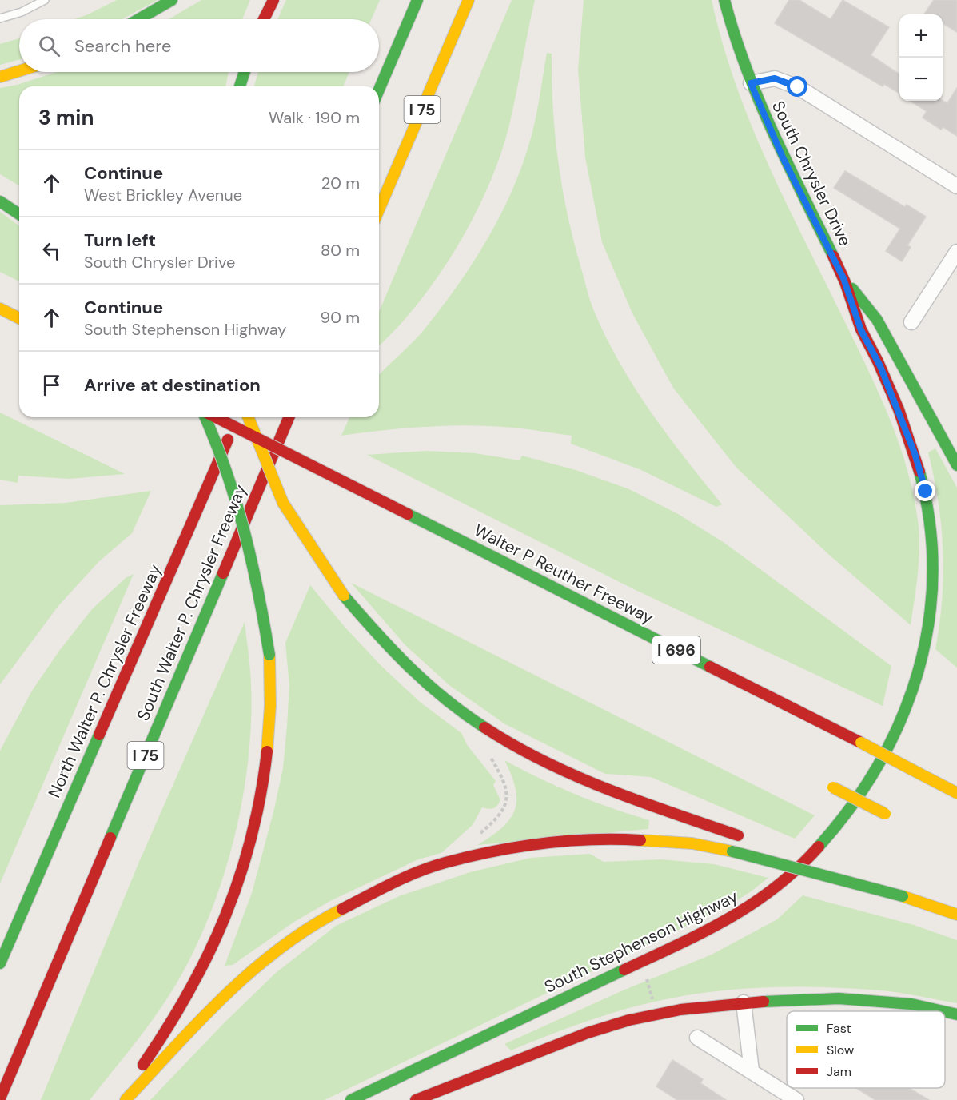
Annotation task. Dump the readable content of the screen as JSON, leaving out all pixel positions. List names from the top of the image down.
{
  "streets": {
    "main road": [
      "I 75",
      "South Chrysler Drive",
      "Walter P Reuther Freeway",
      "South Walter P. Chrysler Freeway",
      "I 696",
      "North Walter P. Chrysler Freeway",
      "South Stephenson Highway"
    ]
  },
  "crossings": [
    ["South Chrysler Drive", "South Stephenson Highway"]
  ],
  "legend": ["Fast", "Slow", "Jam"],
  "page": {
    "map_buttons": ["+", "−"],
    "search": "Search here",
    "heading": ["3 min", "Walk · 190 m"],
    "list": [
      ["Continue", "West Brickley Avenue", "20 m"],
      ["Turn left", "South Chrysler Drive", "80 m"],
      ["Continue", "South Stephenson Highway", "90 m"],
      "Arrive at destination"
    ]
  }
}
